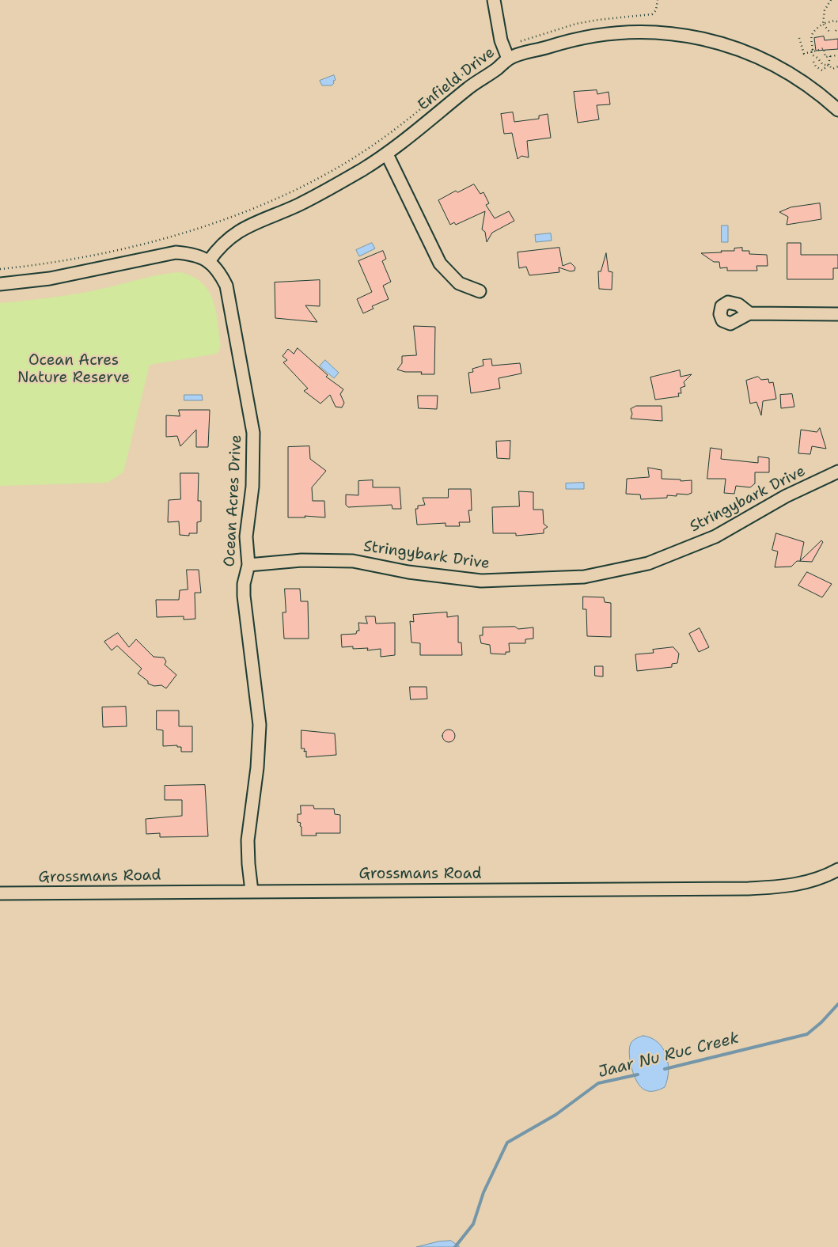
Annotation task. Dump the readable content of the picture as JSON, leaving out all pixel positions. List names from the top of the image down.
{
  "streets": {
    "street": [
      "Enfield Drive",
      "Stringybark Drive",
      "Ocean Acres Drive",
      "Grossmans Road"
    ]
  },
  "crossings": [
    ["Enfield Drive", "Ocean Acres Drive"],
    ["Stringybark Drive", "Ocean Acres Drive"],
    ["Ocean Acres Drive", "Grossmans Road"]
  ],
  "water": ["Jaar Nu Ruc Creek"],
  "parks": ["Ocean Acres Nature Reserve"]
}
